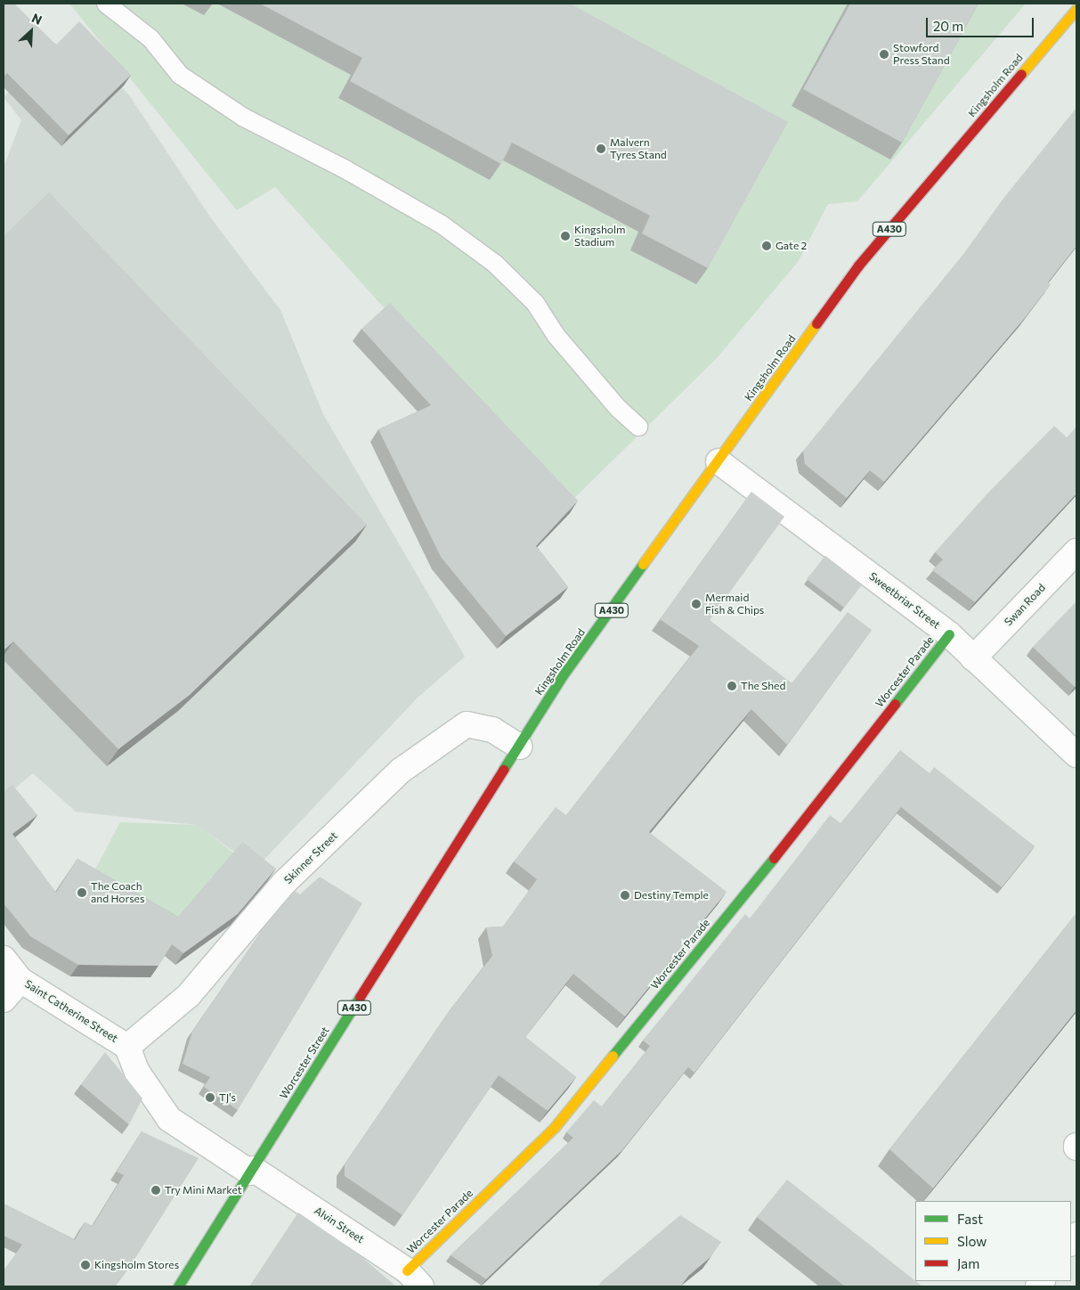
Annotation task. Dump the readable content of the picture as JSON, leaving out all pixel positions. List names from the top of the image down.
{
  "streets": {
    "main road": [
      "Kingsholm Road",
      "A430",
      "Worcester Parade",
      "Worcester Street"
    ],
    "street": [
      "Sweetbriar Street",
      "Swan Road",
      "Skinner Street",
      "Saint Catherine Street",
      "Alvin Street"
    ]
  },
  "crossings": [
    ["Kingsholm Road", "Sweetbriar Street"],
    ["Kingsholm Road", "Skinner Street"],
    ["Kingsholm Road", "Worcester Street"],
    ["Sweetbriar Street", "Swan Road"],
    ["Sweetbriar Street", "Worcester Parade"],
    ["Worcester Parade", "Alvin Street"],
    ["Skinner Street", "Saint Catherine Street"],
    ["Skinner Street", "Worcester Street"],
    ["Saint Catherine Street", "Worcester Street"],
    ["Saint Catherine Street", "Alvin Street"],
    ["Worcester Street", "Alvin Street"]
  ],
  "places": [
    "Stowford Press Stand",
    "Malvern Tyres Stand",
    "Kingsholm Stadium",
    "Gate 2",
    "Mermaid Fish & Chips",
    "The Shed",
    "The Coach and Horses",
    "Destiny Temple",
    "TJ's",
    "Try Mini Market",
    "Kingsholm Stores"
  ],
  "legend": ["Fast", "Slow", "Jam"],
  "scale_bar": "20 m",
  "north": "top right"
}
